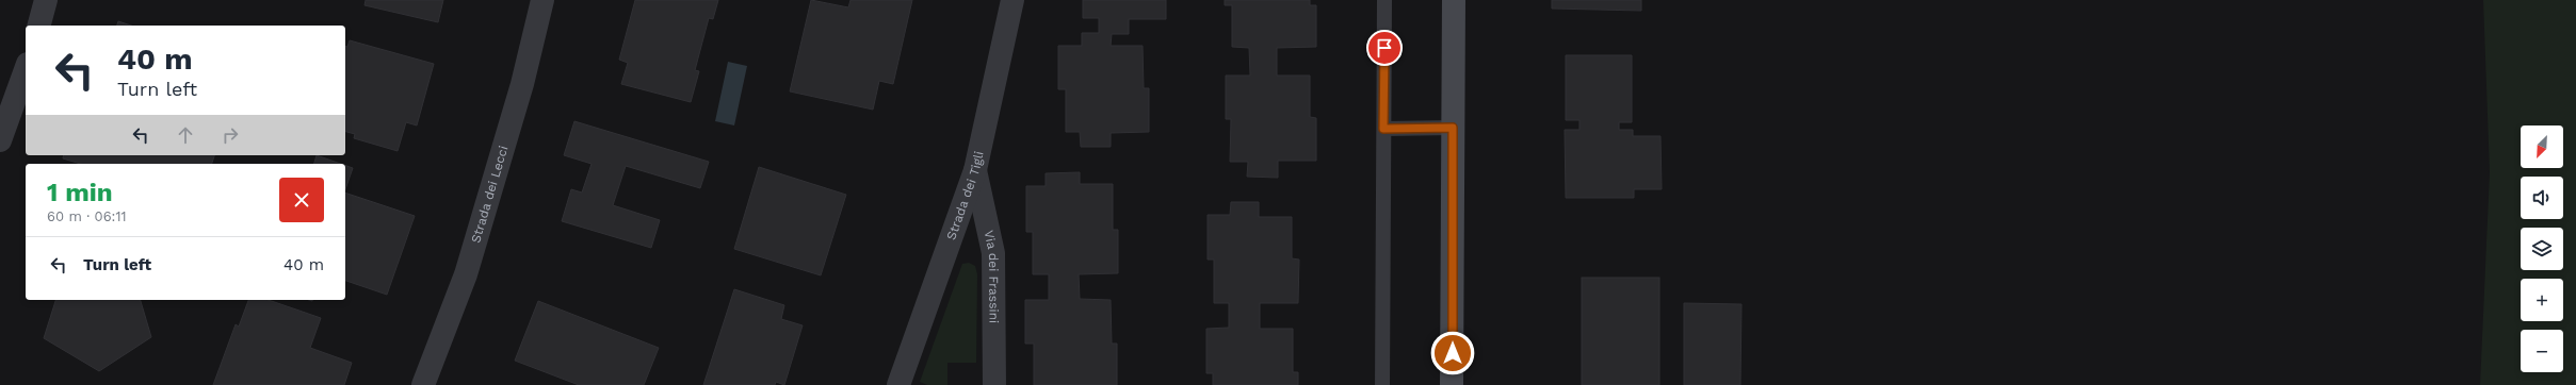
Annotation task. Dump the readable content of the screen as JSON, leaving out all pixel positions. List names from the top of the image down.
{
  "streets": {
    "street": ["Strada dei Lecci", "Strada dei Tigli", "Via dei Frassini"]
  },
  "crossings": [
    ["Strada dei Tigli", "Via dei Frassini"]
  ],
  "north": "bottom left",
  "page": {
    "turn": ["40 m", "Turn left"],
    "map_buttons": ["+", "−"],
    "heading": ["1 min", "60 m · 06:11"],
    "list": [
      {
        "name": "Turn left",
        "value": "40 m"
      }
    ]
  }
}
